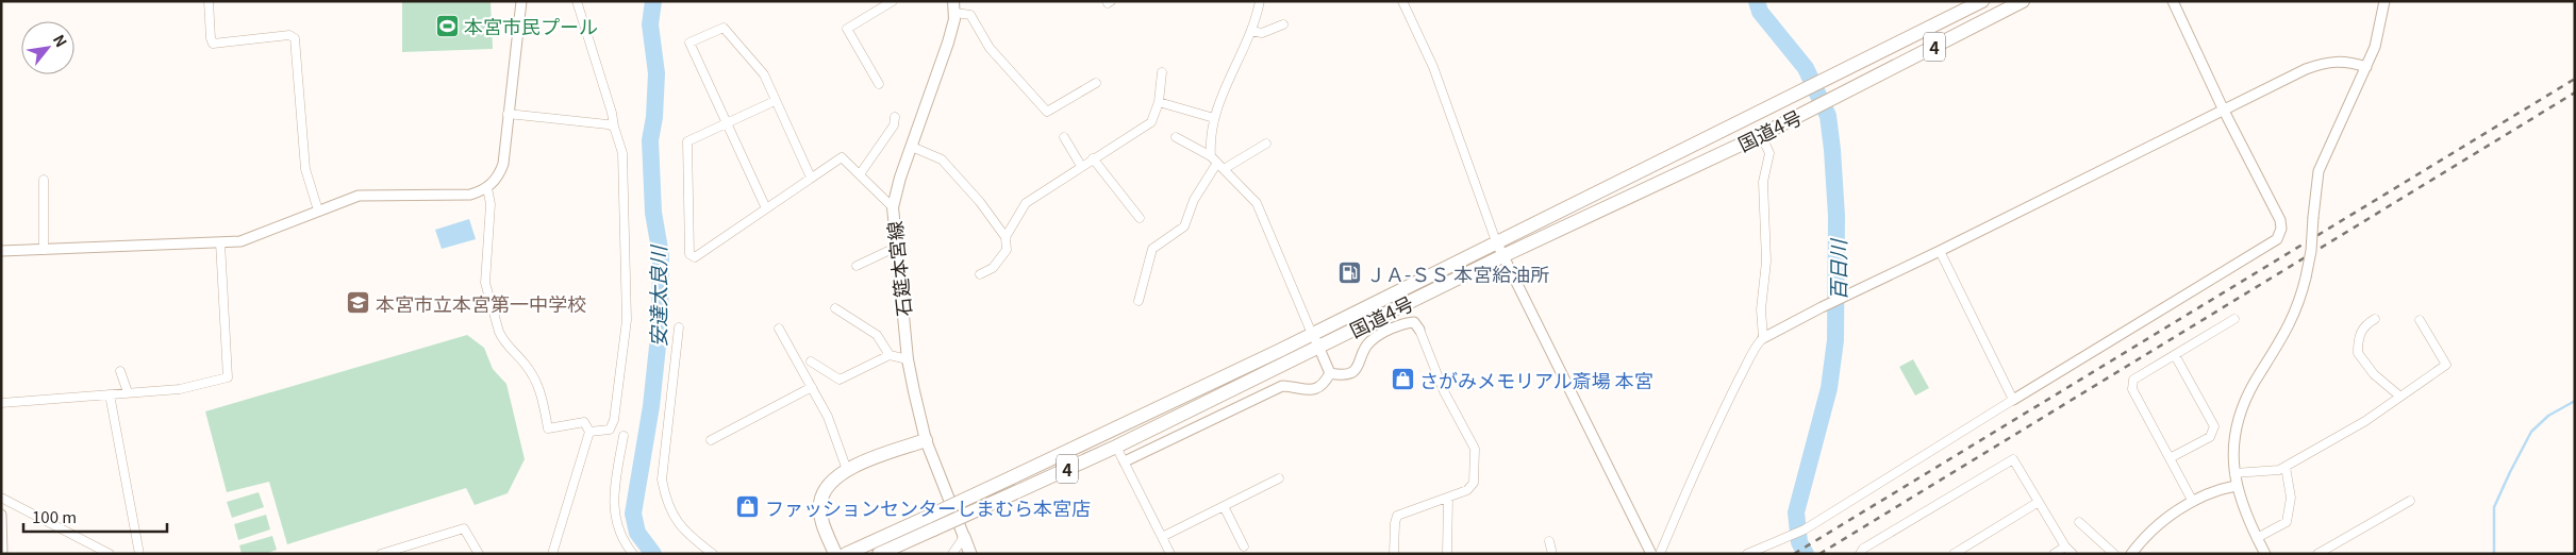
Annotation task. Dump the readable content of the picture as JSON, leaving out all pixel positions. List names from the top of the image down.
{
  "streets": {
    "highway": ["4", "国道4号"],
    "main road": ["石筵本宮線"]
  },
  "water": ["百日川", "安達太良川"],
  "places": {
    "sports": ["本宮市民プール"],
    "fuel station": ["ＪＡ-ＳＳ 本宮給油所"],
    "school or university": ["本宮市立本宮第一中学校"],
    "shop": ["さがみメモリアル斎場 本宮", "ファッションセンターしまむら本宮店"]
  },
  "scale_bar": "100 m",
  "north": "top right"
}
